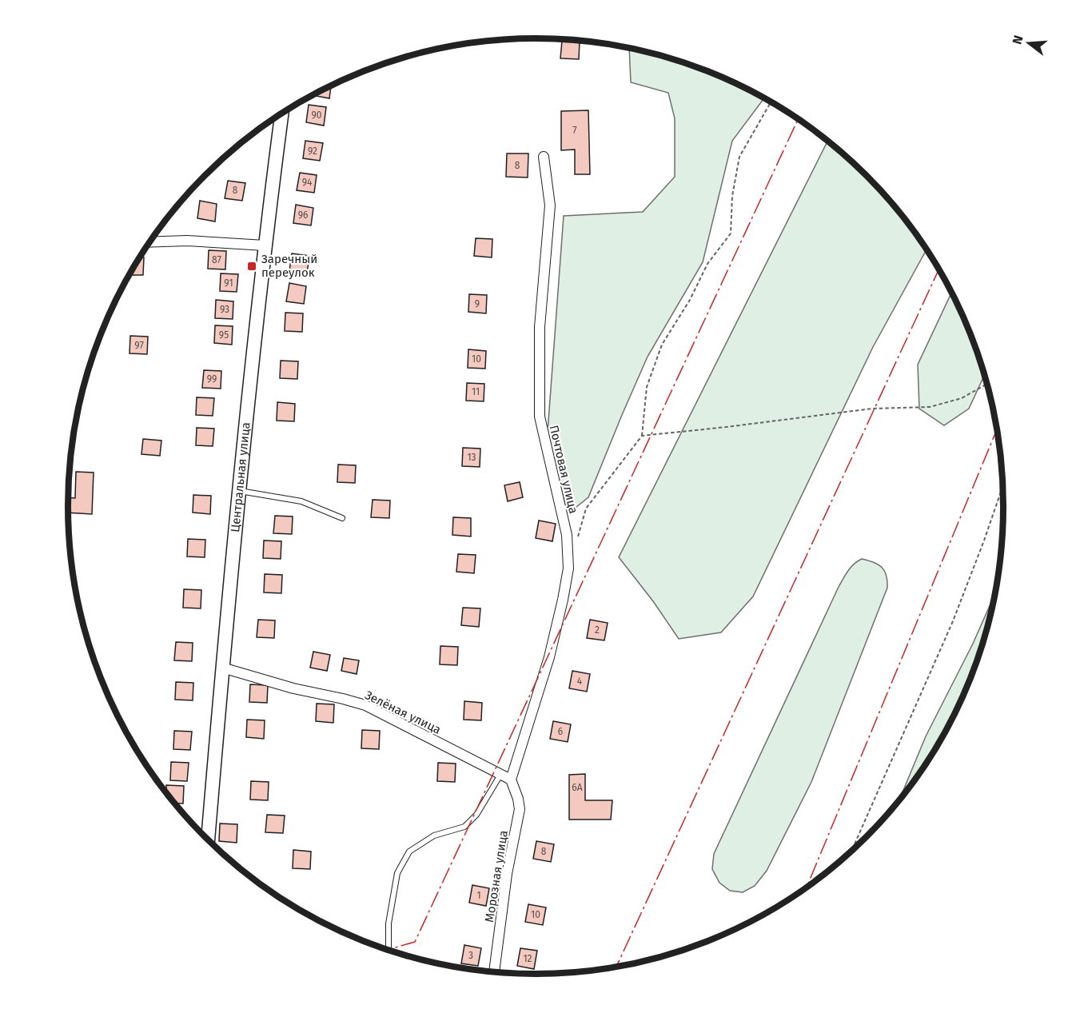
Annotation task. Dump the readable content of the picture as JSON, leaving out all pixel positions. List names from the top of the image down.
{
  "streets": {
    "street": [
      "Почтовая улица",
      "Центральная улица",
      "Зелёная улица",
      "Морозная улица"
    ]
  },
  "crossings": [
    ["Почтовая улица", "Зелёная улица"],
    ["Почтовая улица", "Морозная улица"],
    ["Центральная улица", "Зелёная улица"],
    ["Зелёная улица", "Морозная улица"]
  ],
  "places": {
    "transit": ["Заречный переулок"]
  },
  "house_numbers": [
    "90",
    "7",
    "92",
    "8",
    "94",
    "8",
    "96",
    "87",
    "91",
    "9",
    "93",
    "95",
    "97",
    "10",
    "99",
    "11",
    "13",
    "2",
    "4",
    "6",
    "6А",
    "8",
    "1",
    "10",
    "3",
    "12"
  ],
  "north": "left"
}
